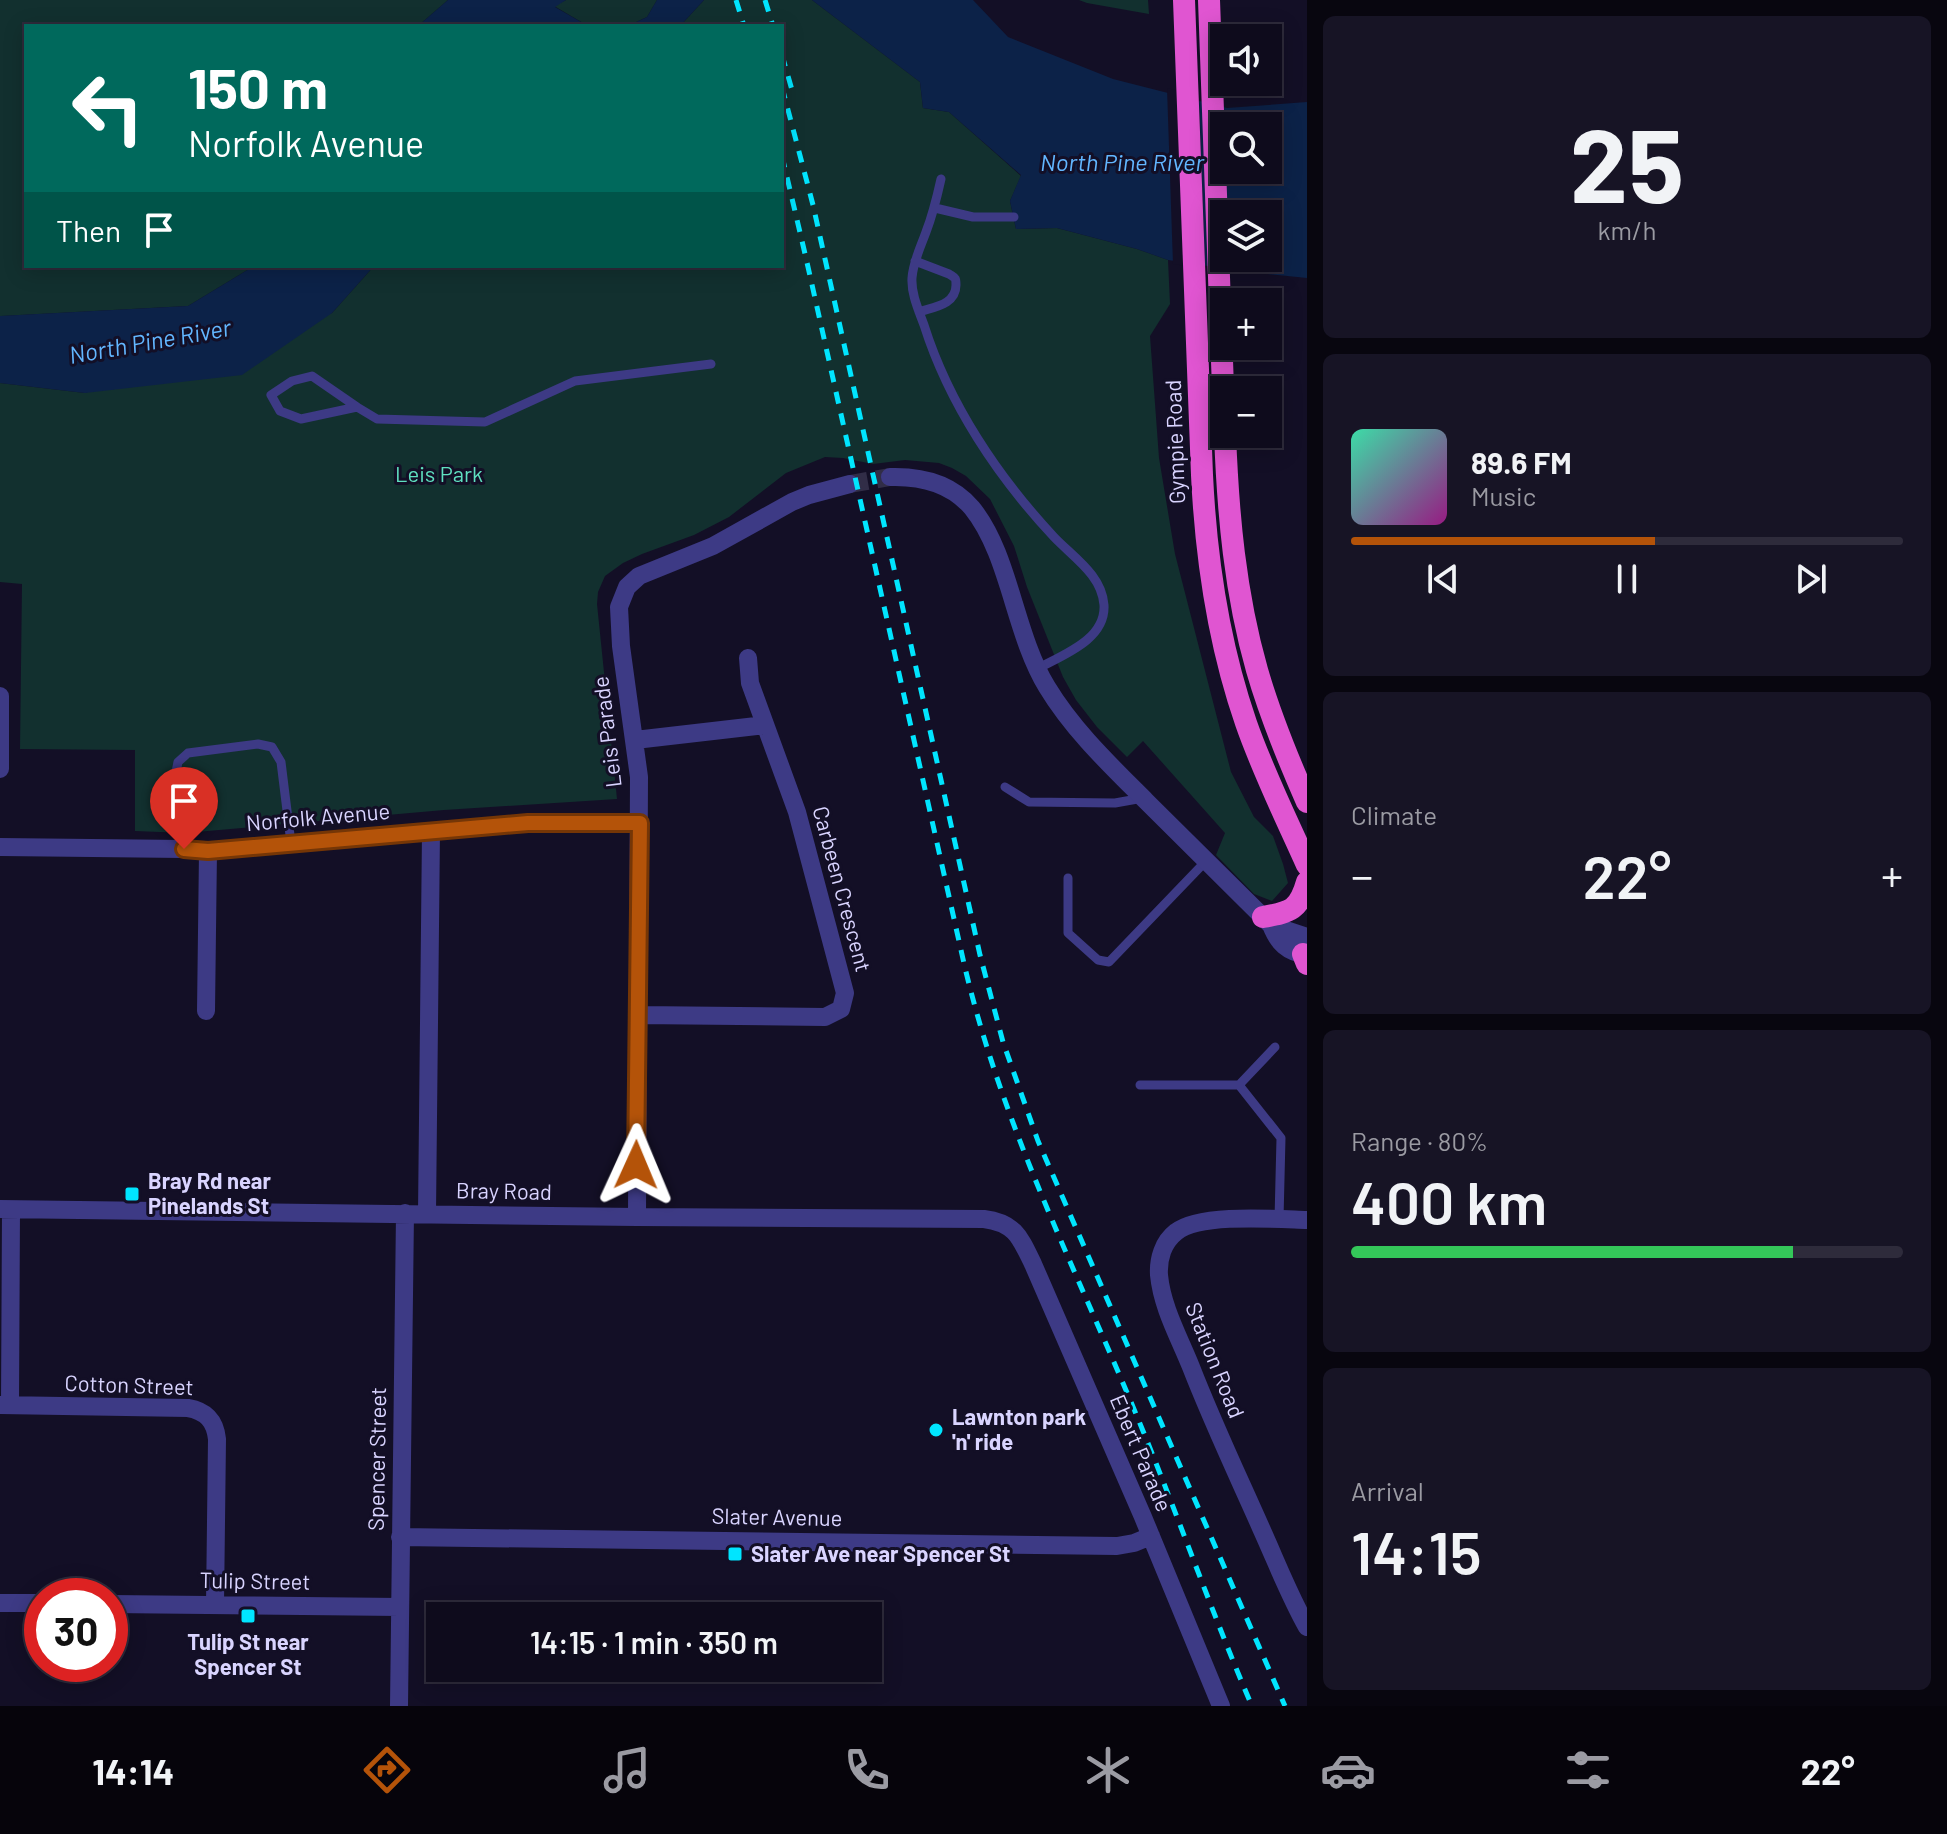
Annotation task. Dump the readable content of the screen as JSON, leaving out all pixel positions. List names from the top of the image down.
{
  "streets": {
    "highway": ["Gympie Road"],
    "street": [
      "Leis Parade",
      "Norfolk Avenue",
      "Carbeen Crescent",
      "Bray Road",
      "Station Road",
      "Cotton Street",
      "Ebert Parade",
      "Spencer Street",
      "Slater Avenue",
      "Tulip Street"
    ]
  },
  "crossings": [
    ["Leis Parade", "Norfolk Avenue"],
    ["Leis Parade", "Carbeen Crescent"],
    ["Leis Parade", "Bray Road"],
    ["Bray Road", "Ebert Parade"],
    ["Bray Road", "Spencer Street"],
    ["Cotton Street", "Tulip Street"],
    ["Ebert Parade", "Slater Avenue"],
    ["Spencer Street", "Slater Avenue"],
    ["Spencer Street", "Tulip Street"]
  ],
  "water": ["North Pine River"],
  "parks": ["Leis Park"],
  "places": {
    "transit": ["Bray Rd near Pinelands St", "Slater Ave near Spencer St", "Tulip St near Spencer St"],
    "other": ["Lawnton park 'n' ride"]
  },
  "page": {
    "tile": [
      ["25", "km/h"],
      "Climate",
      ["Range · 80%", "400 km"],
      ["Arrival", "14:15"]
    ],
    "map_buttons": ["+", "−"],
    "turn": ["150 m", "Norfolk Avenue"],
    "then": "Then",
    "song": ["89.6 FM", "Music"],
    "heat": ["−", "22°", "+"],
    "limit": "30",
    "trip": "14:15 · 1 min · 350 m",
    "tabs": ["14:14", "22°"]
  }
}
